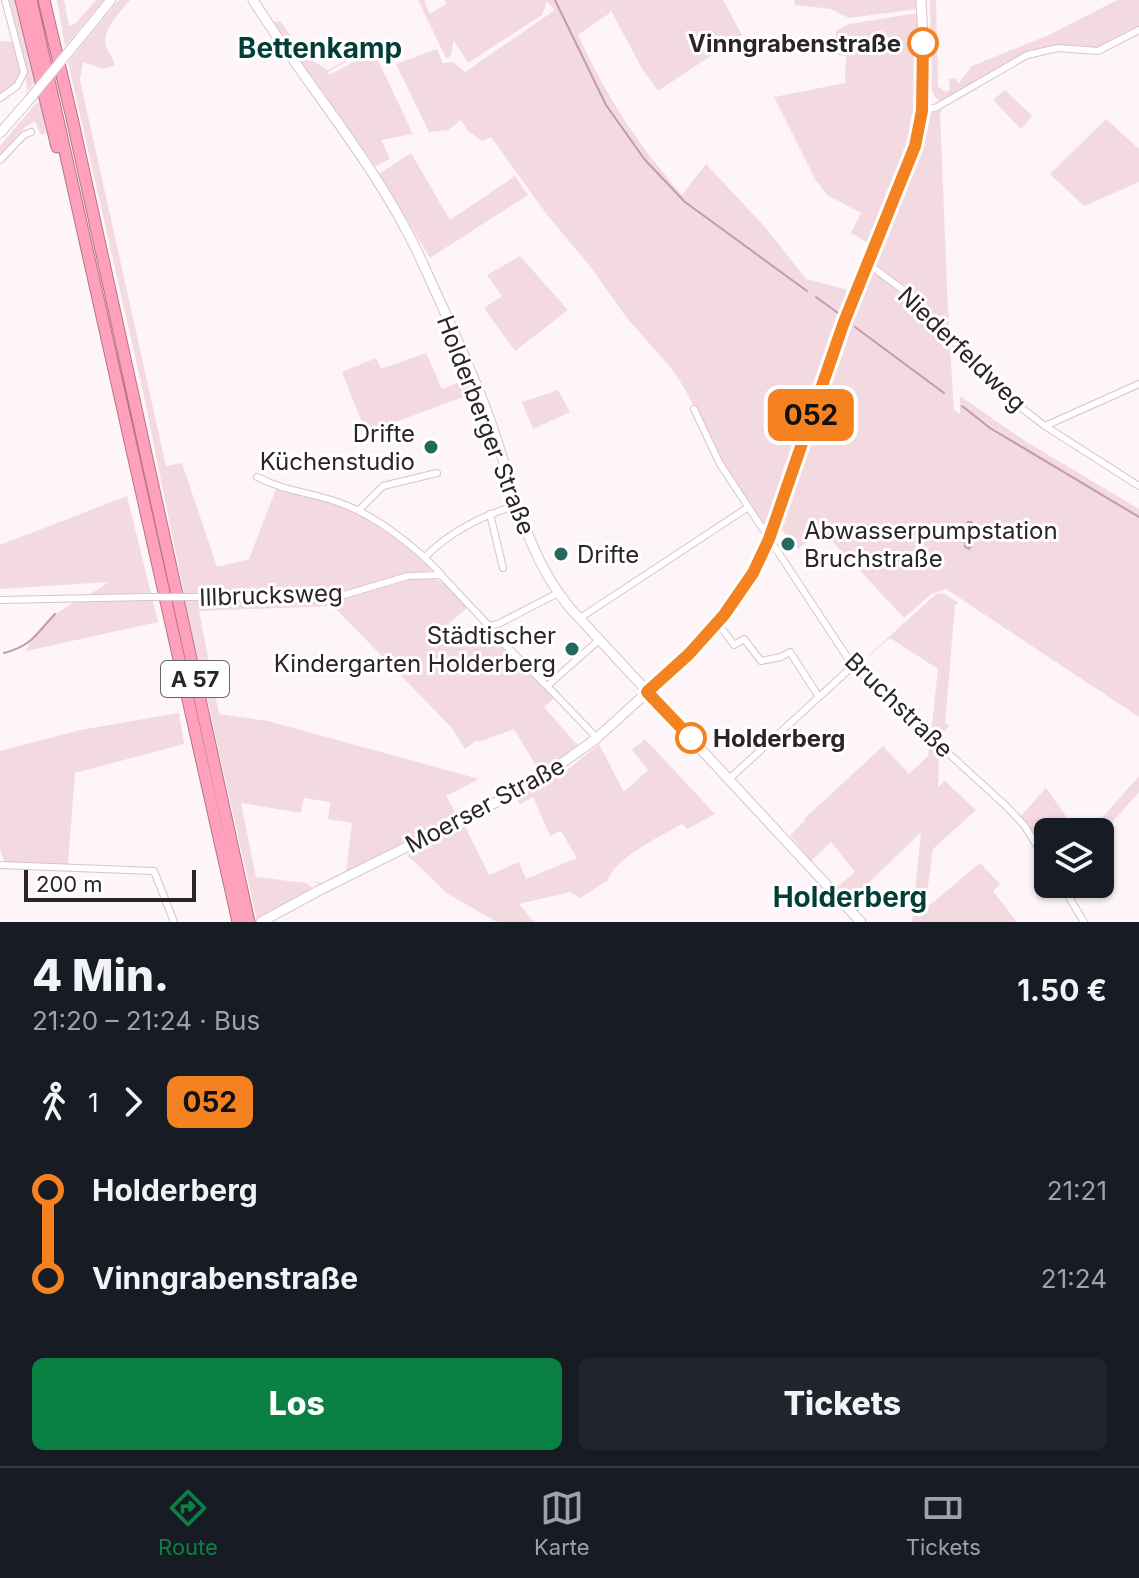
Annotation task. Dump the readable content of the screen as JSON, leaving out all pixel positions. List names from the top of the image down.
{
  "streets": {
    "highway": ["A 57"],
    "main road": ["Holderberger Straße", "Moerser Straße"],
    "street": ["Niederfeldweg", "Illbrucksweg", "Bruchstraße"]
  },
  "crossings": [
    ["Niederfeldweg", "Moerser Straße"],
    ["Holderberger Straße", "Moerser Straße"],
    ["Bruchstraße", "Moerser Straße"]
  ],
  "districts": ["Bettenkamp", "Holderberg"],
  "places": [
    "Vinngrabenstraße",
    "Drifte Küchenstudio",
    "Abwasserpumpstation Bruchstraße",
    "Drifte",
    "Städtischer Kindergarten Holderberg",
    "Holderberg"
  ],
  "lines": ["bus line 052"],
  "scale_bar": "200 m",
  "page": {
    "on_map": "052",
    "scale": "200 m",
    "heading": ["4 Min.", "21:20 – 21:24 · Bus", "1.50 €"],
    "legs": ["1", "052"],
    "list": [
      {
        "name": "Holderberg",
        "value": "21:21"
      },
      {
        "name": "Vinngrabenstraße",
        "value": "21:24"
      }
    ],
    "buttons": ["Los", "Tickets"],
    "tabs": ["Route", "Karte", "Tickets"]
  }
}
